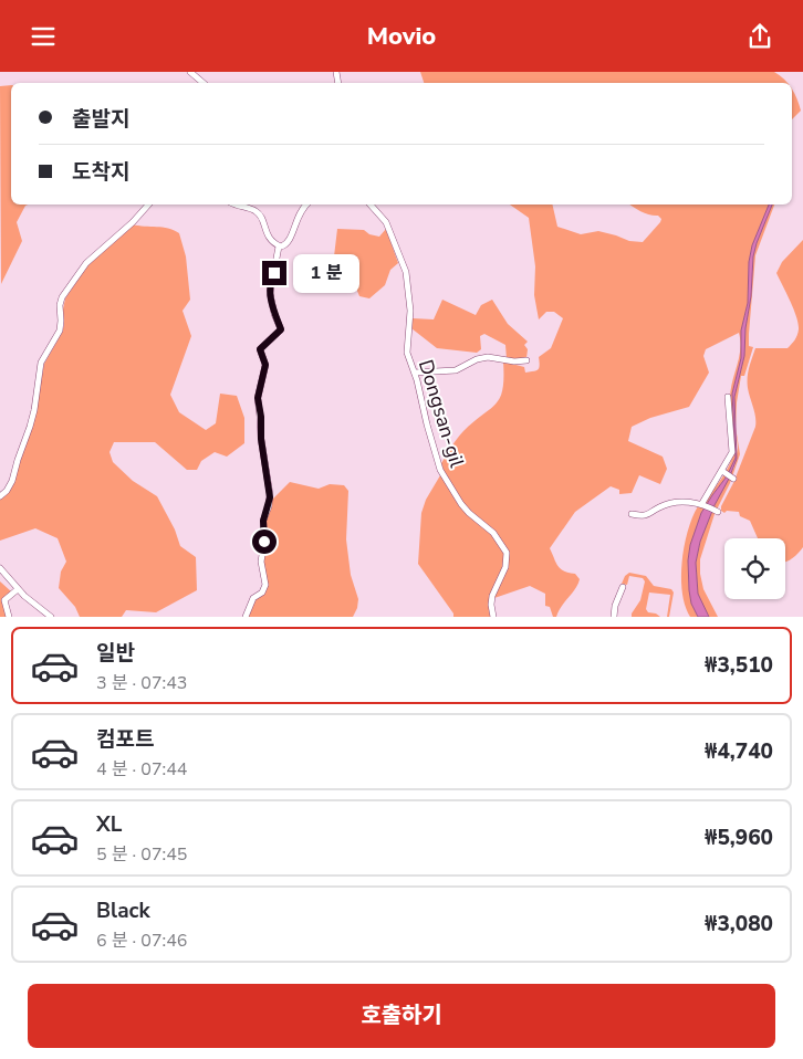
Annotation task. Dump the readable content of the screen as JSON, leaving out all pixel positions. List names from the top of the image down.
{
  "streets": {
    "street": ["Dongsan-gil"]
  },
  "page": {
    "header": "Movio",
    "banner": ["출발지", "도착지"],
    "bubble": "1 분",
    "list": [
      {
        "name": "일반",
        "note": "3 분 · 07:43",
        "value": "₩3,510"
      },
      {
        "name": "컴포트",
        "note": "4 분 · 07:44",
        "value": "₩4,740"
      },
      {
        "name": "XL",
        "note": "5 분 · 07:45",
        "value": "₩5,960"
      },
      {
        "name": "Black",
        "note": "6 분 · 07:46",
        "value": "₩3,080"
      }
    ],
    "buttons": "호출하기"
  }
}
